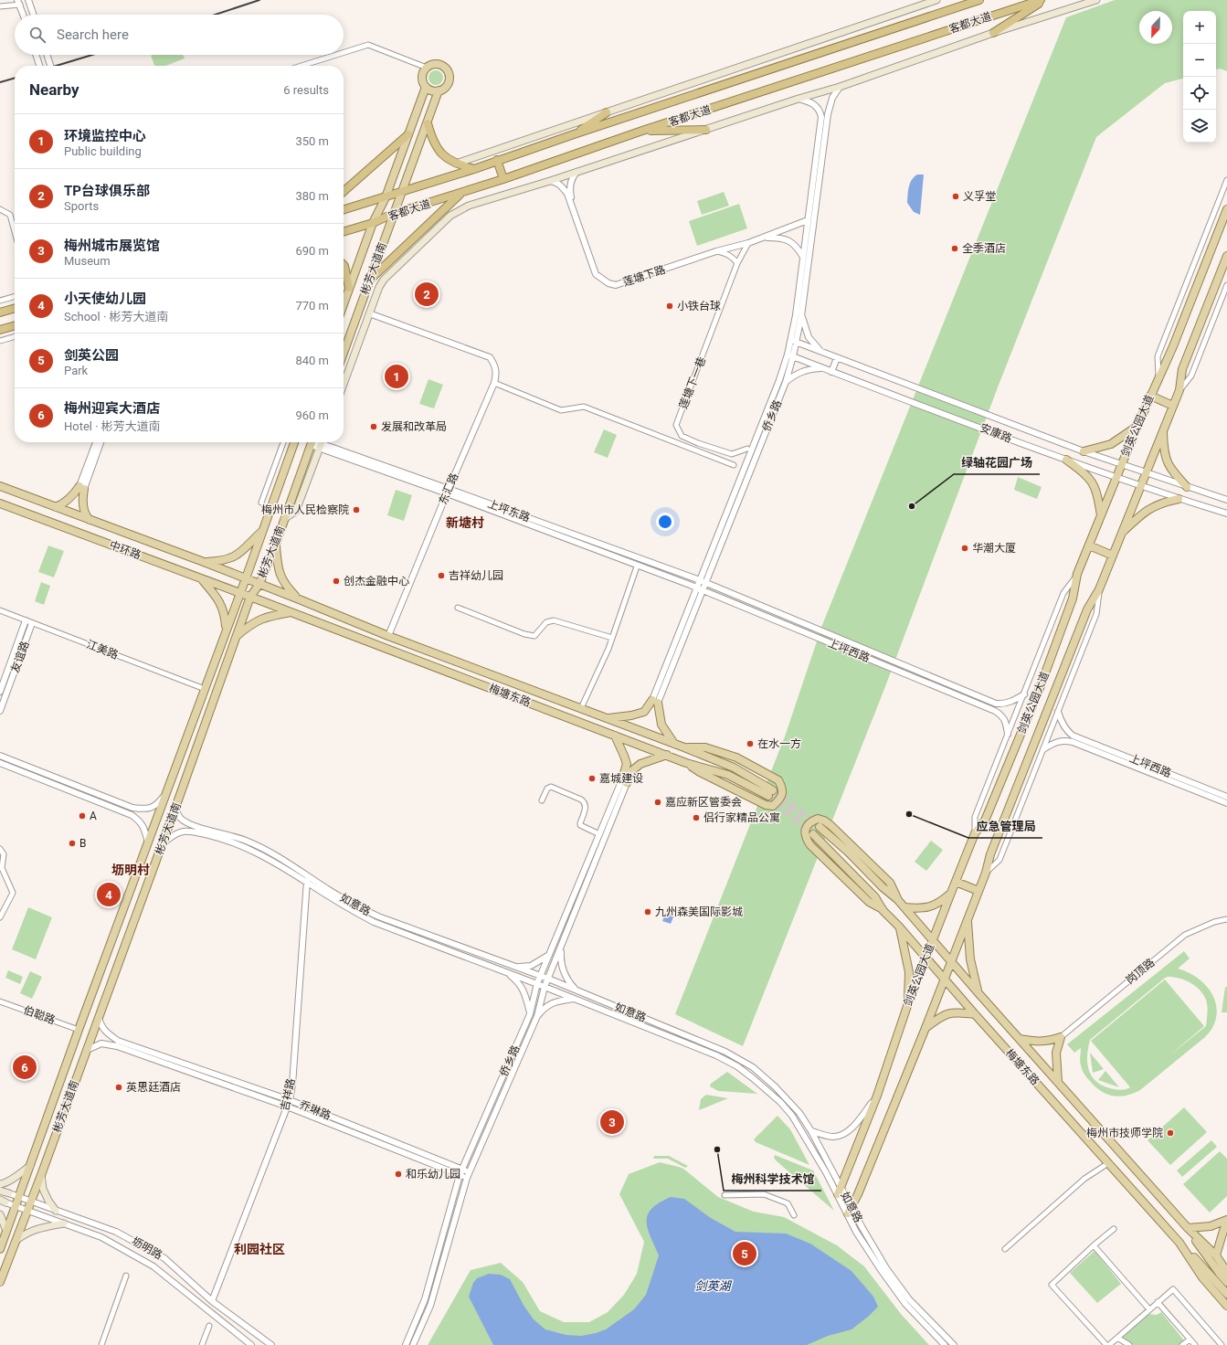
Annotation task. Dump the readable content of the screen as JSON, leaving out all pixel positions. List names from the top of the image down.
{
  "streets": {
    "highway": ["客都大道"],
    "main road": [
      "彬芳大道南",
      "剑英公园大道",
      "中环路",
      "梅塘东路",
      "坜明路"
    ],
    "street": [
      "莲塘下路",
      "莲塘下一巷",
      "侨乡路",
      "安康路",
      "东汇路",
      "上坪东路",
      "江美路",
      "上坪西路",
      "友谊路",
      "如意路",
      "岗顶路",
      "伯聪路",
      "吉祥路",
      "乔琳路"
    ]
  },
  "crossings": [
    ["客都大道", "彬芳大道南"],
    ["彬芳大道南", "中环路"],
    ["彬芳大道南", "江美路"],
    ["彬芳大道南", "梅塘东路"],
    ["彬芳大道南", "伯聪路"],
    ["彬芳大道南", "坜明路"],
    ["莲塘下路", "莲塘下一巷"],
    ["莲塘下路", "侨乡路"],
    ["侨乡路", "安康路"],
    ["侨乡路", "上坪东路"],
    ["侨乡路", "上坪西路"],
    ["侨乡路", "如意路"],
    ["侨乡路", "乔琳路"],
    ["剑英公园大道", "安康路"],
    ["剑英公园大道", "梅塘东路"],
    ["剑英公园大道", "如意路"],
    ["东汇路", "上坪东路"],
    ["东汇路", "梅塘东路"],
    ["上坪东路", "上坪西路"],
    ["中环路", "梅塘东路"],
    ["江美路", "友谊路"],
    ["如意路", "吉祥路"],
    ["吉祥路", "乔琳路"],
    ["吉祥路", "坜明路"]
  ],
  "districts": ["新塘村", "坜明村", "利园社区"],
  "water": ["剑英湖"],
  "places": [
    "义孚堂",
    "全季酒店",
    "小铁台球",
    "发展和改革局",
    "绿轴花园广场",
    "梅州市人民检察院",
    "华潮大厦",
    "吉祥幼儿园",
    "创杰金融中心",
    "在水一方",
    "嘉城建设",
    "嘉应新区管委会",
    "应急管理局",
    "A",
    "侣行家精品公寓",
    "B",
    "九州森美国际影城",
    "英思廷酒店",
    "梅州市技师学院",
    "梅州科学技术馆",
    "和乐幼儿园"
  ],
  "north": "bottom",
  "page": {
    "map_buttons": ["+", "−"],
    "search": "Search here",
    "heading": ["Nearby", "6 results"],
    "list": [
      {
        "mark": "1",
        "name": "环境监控中心",
        "note": "Public building",
        "value": "350 m"
      },
      {
        "mark": "2",
        "name": "TP台球俱乐部",
        "note": "Sports",
        "value": "380 m"
      },
      {
        "mark": "3",
        "name": "梅州城市展览馆",
        "note": "Museum",
        "value": "690 m"
      },
      {
        "mark": "4",
        "name": "小天使幼儿园",
        "note": "School · 彬芳大道南",
        "value": "770 m"
      },
      {
        "mark": "5",
        "name": "剑英公园",
        "note": "Park",
        "value": "840 m"
      },
      {
        "mark": "6",
        "name": "梅州迎宾大酒店",
        "note": "Hotel · 彬芳大道南",
        "value": "960 m"
      }
    ],
    "pins": [
      "2",
      "1",
      "4",
      "6",
      "3",
      "5"
    ]
  }
}
